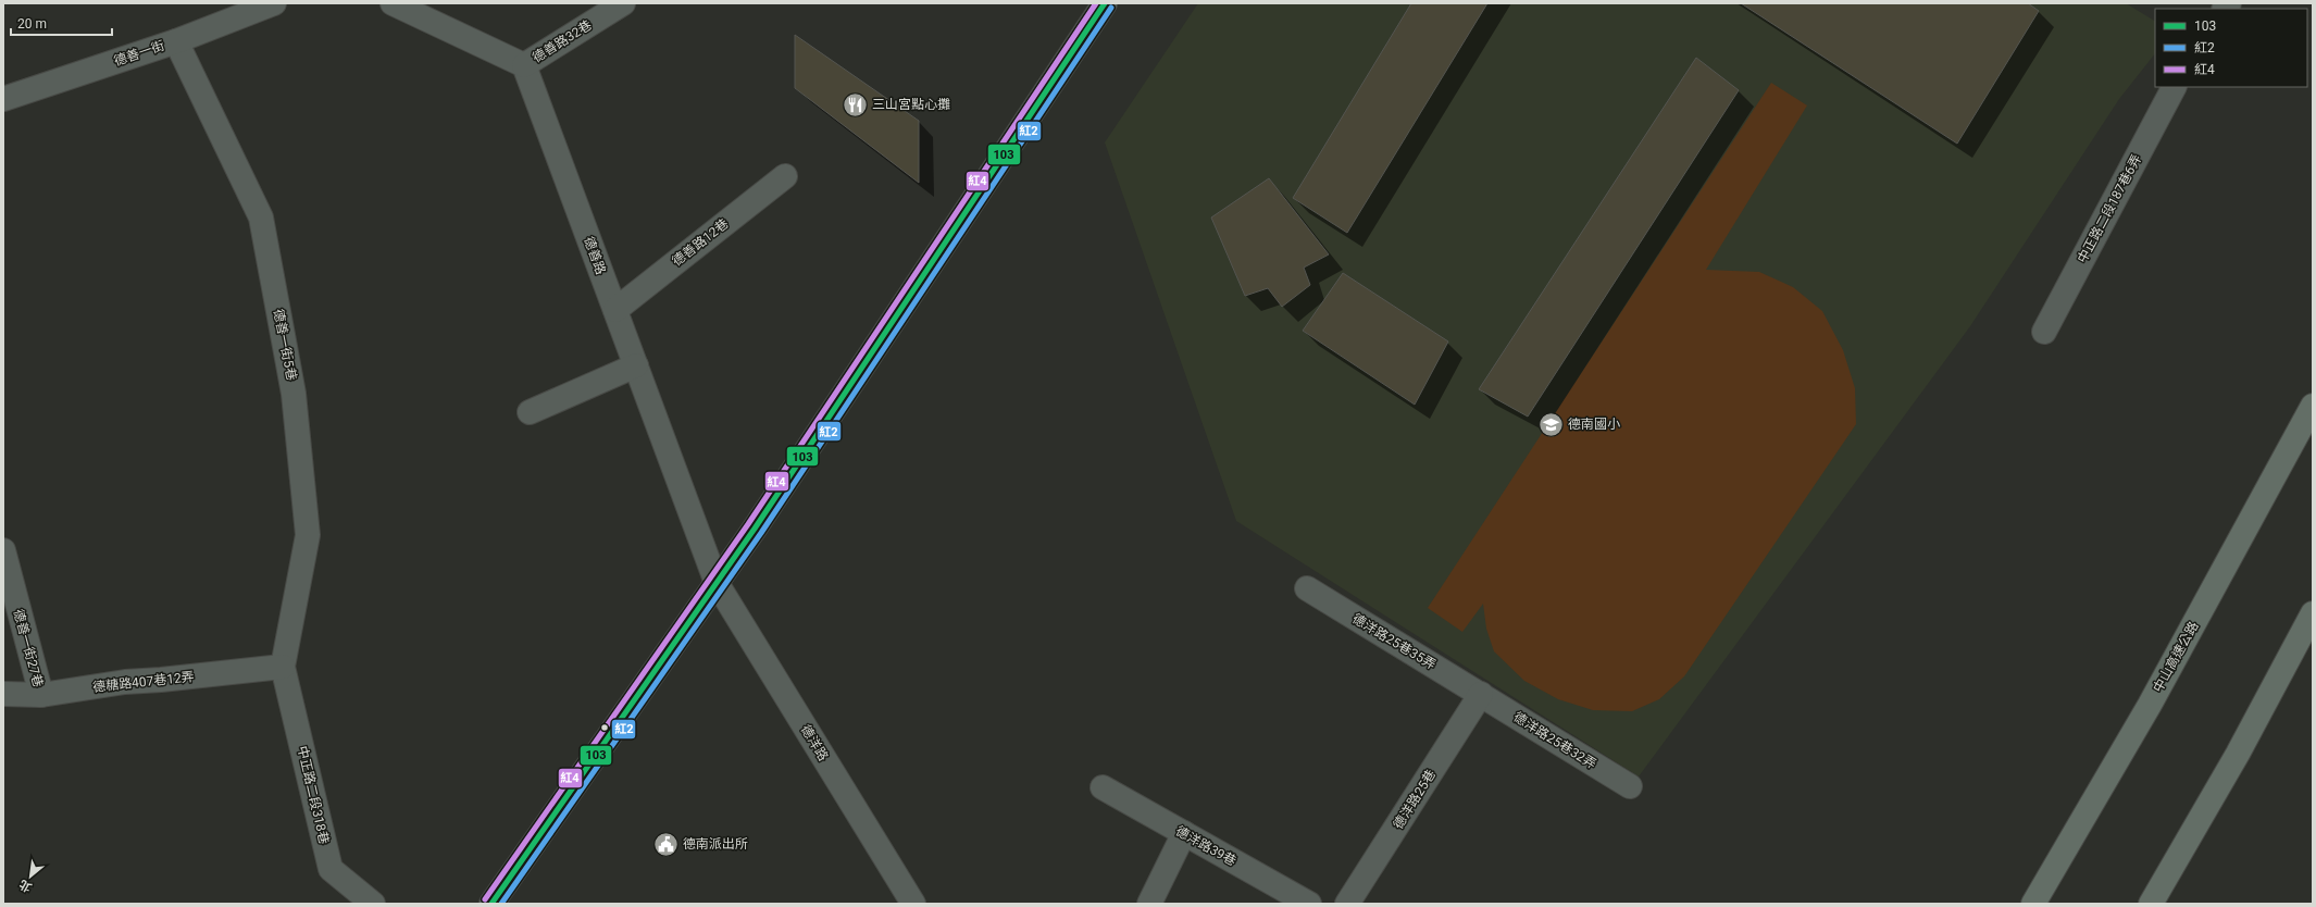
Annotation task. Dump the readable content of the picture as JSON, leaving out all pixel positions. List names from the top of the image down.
{
  "streets": {
    "highway": ["中山高速公路"],
    "street": [
      "德善路32巷",
      "德善一街",
      "中正路二段187巷6弄",
      "德善路12巷",
      "德善路",
      "德善一街5巷",
      "德洋路25巷35弄",
      "德善一街27巷",
      "德糖路407巷12弄",
      "德洋路25巷32弄",
      "德洋路",
      "中正路二段318巷",
      "德洋路25巷",
      "德洋路39巷"
    ]
  },
  "crossings": [
    ["德善路32巷", "德善路"],
    ["德善一街", "德善一街5巷"],
    ["德善路12巷", "德善路"],
    ["德善路", "德洋路"],
    ["德善一街5巷", "德糖路407巷12弄"],
    ["德善一街5巷", "中正路二段318巷"],
    ["德洋路25巷35弄", "德洋路25巷32弄"],
    ["德洋路25巷35弄", "德洋路25巷"],
    ["德善一街27巷", "德糖路407巷12弄"],
    ["德糖路407巷12弄", "中正路二段318巷"],
    ["德洋路25巷32弄", "德洋路25巷"]
  ],
  "places": {
    "restaurant": ["三山宮點心攤"],
    "school or university": ["德南國小"],
    "public building": ["德南派出所"]
  },
  "lines": ["transit line 103", "transit line 紅4", "transit line 紅2"],
  "legend": ["103", "紅2", "紅4"],
  "scale_bar": "20 m",
  "north": "bottom left"
}
